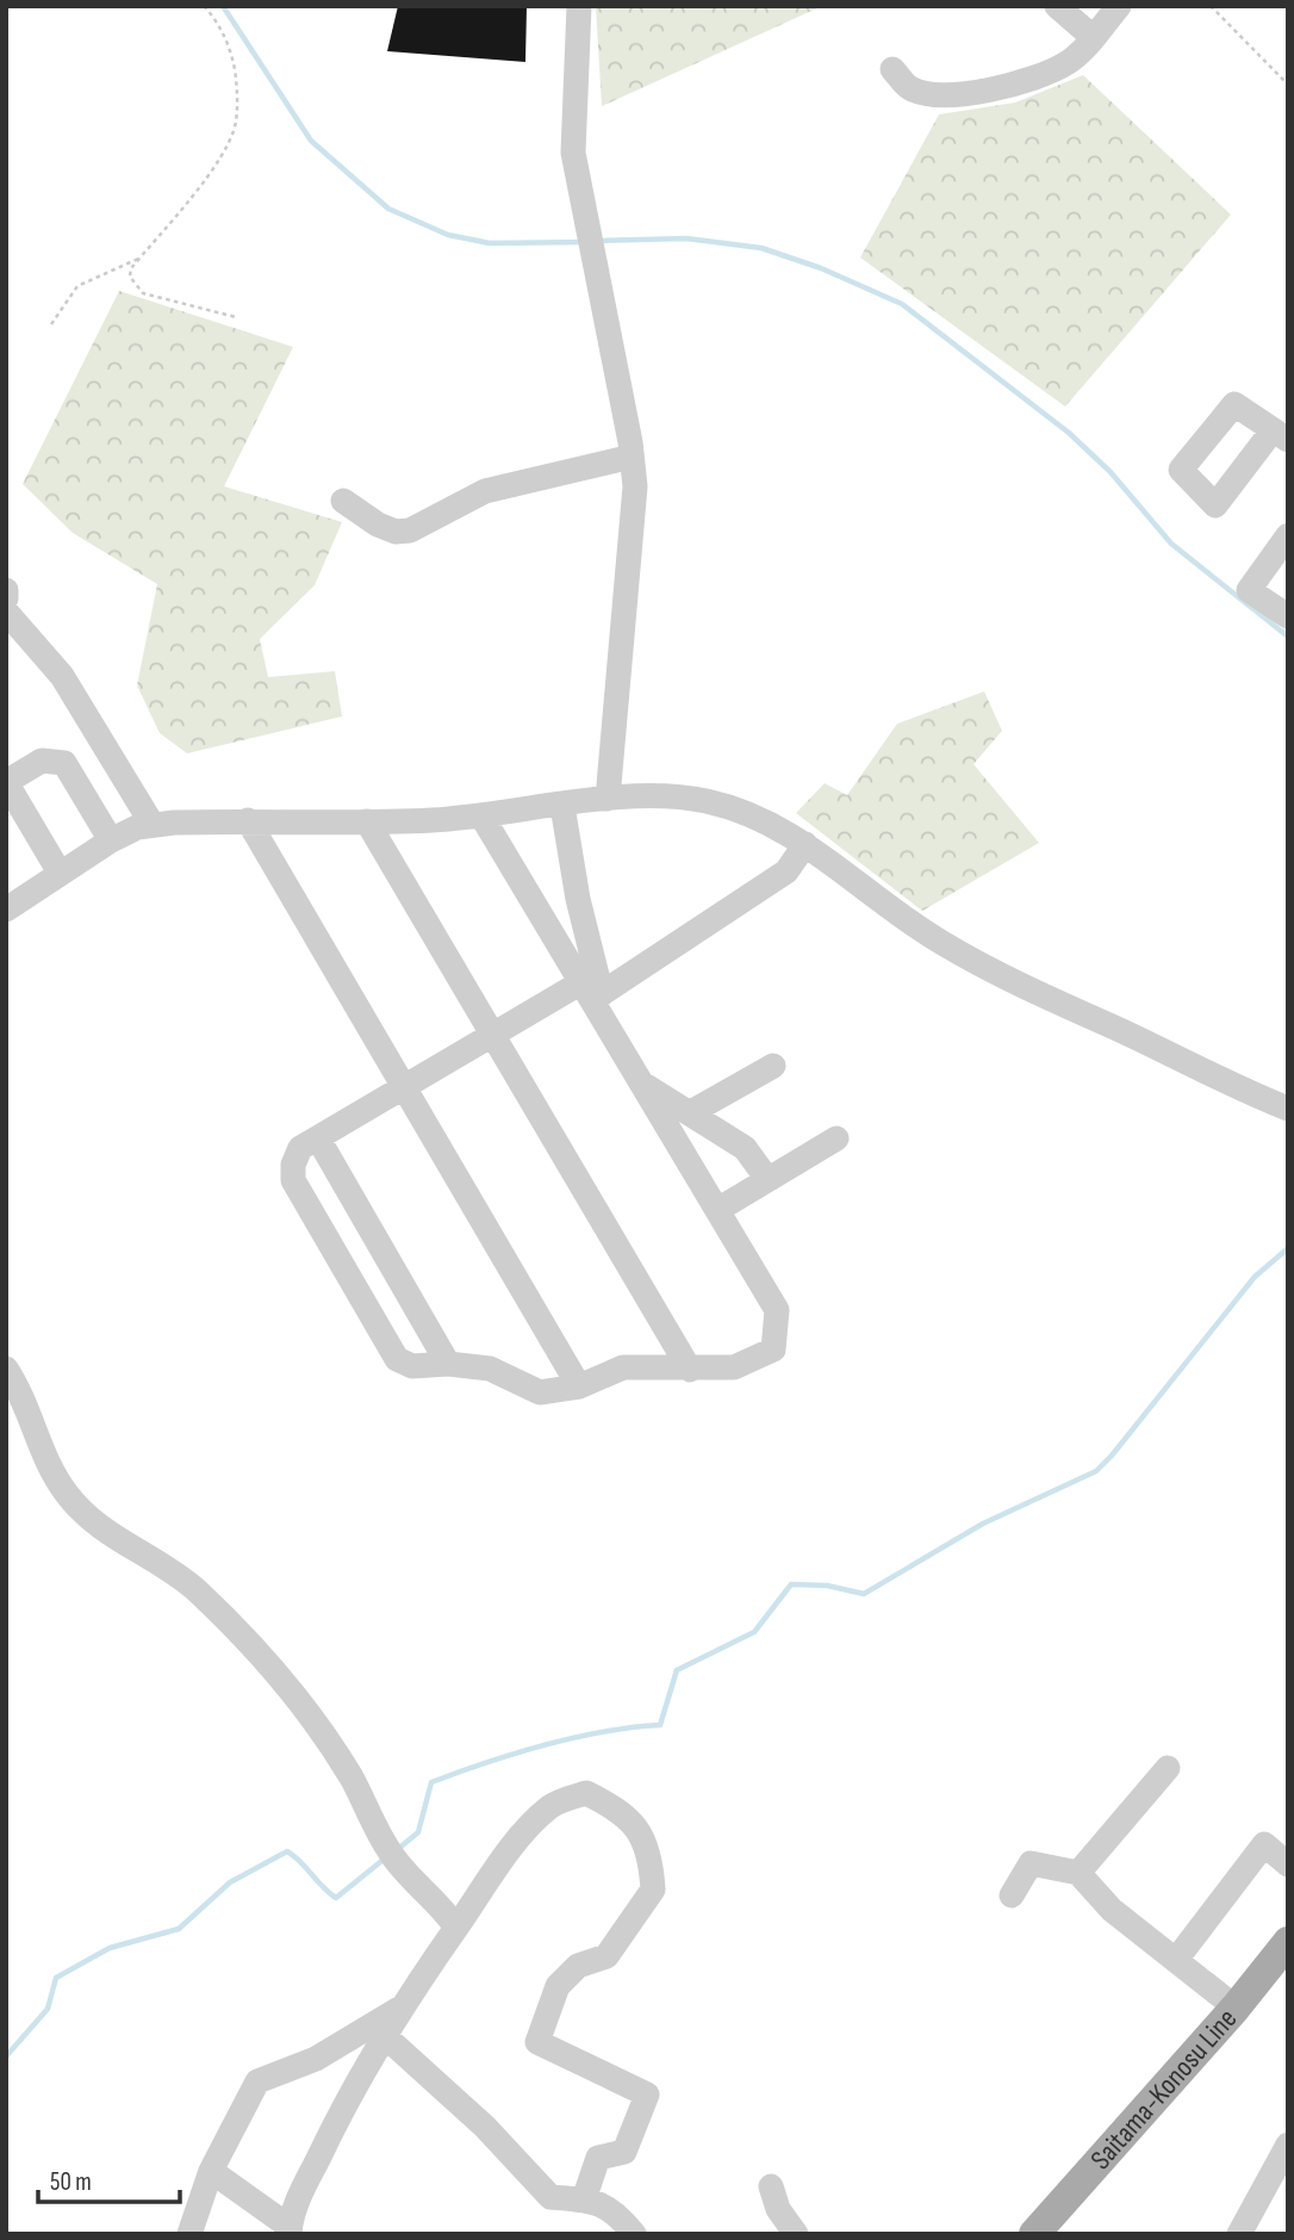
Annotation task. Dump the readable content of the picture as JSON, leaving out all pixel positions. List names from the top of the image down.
{
  "streets": {
    "main road": ["Saitama-Konosu Line"]
  },
  "scale_bar": "50 m"
}
